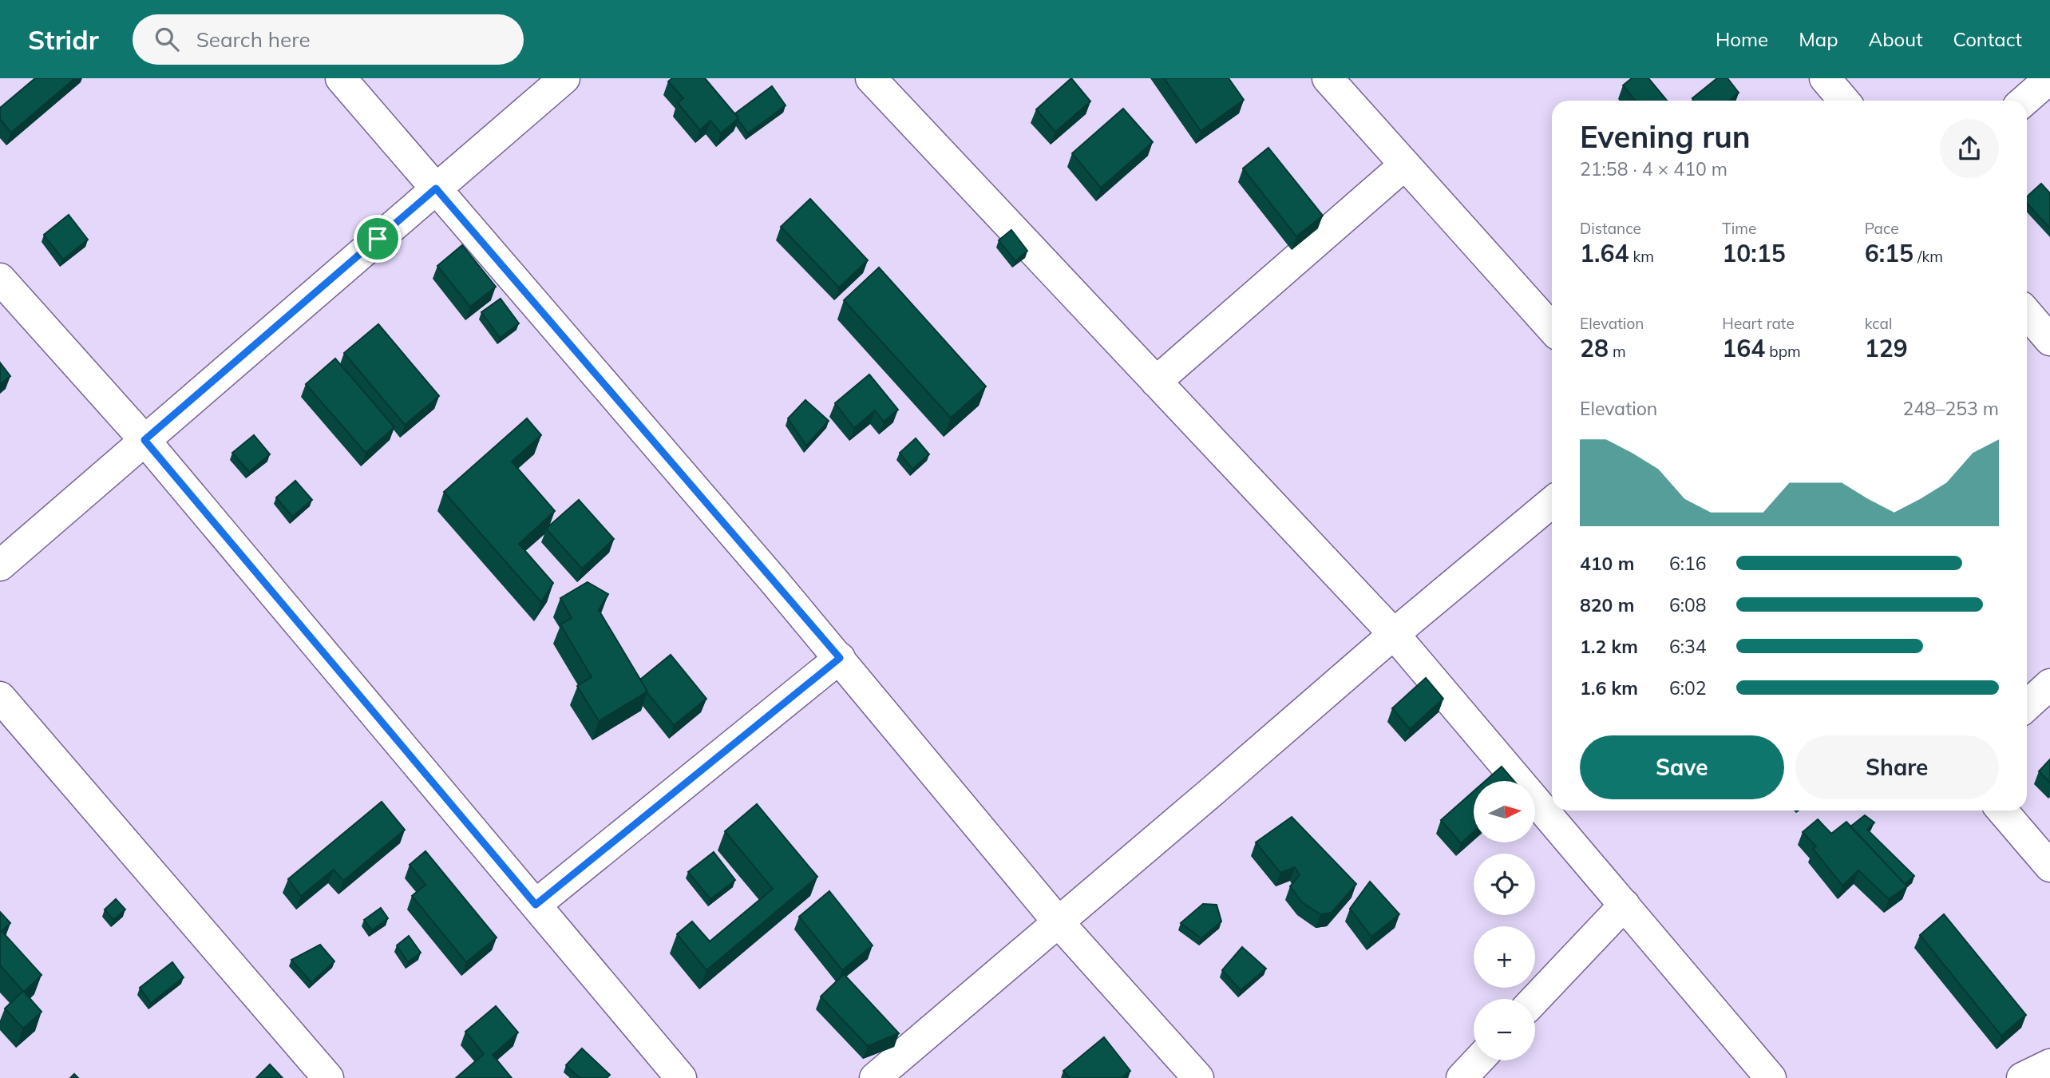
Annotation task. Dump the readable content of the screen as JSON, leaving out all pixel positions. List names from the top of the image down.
{
  "north": "right",
  "page": {
    "header": "Stridr",
    "search": "Search here",
    "nav": [
      "Home",
      "Map",
      "About",
      "Contact"
    ],
    "heading": ["Evening run", "21:58 · 4 × 410 m"],
    "stats": [
      ["Distance", "1.64 km"],
      ["Time", "10:15"],
      ["Pace", "6:15 /km"],
      ["Elevation", "28 m"],
      ["Heart rate", "164 bpm"],
      ["kcal", "129"]
    ],
    "chart": ["Elevation", "248–253 m"],
    "list": [
      {
        "name": "410 m",
        "note": "6:16"
      },
      {
        "name": "820 m",
        "note": "6:08"
      },
      {
        "name": "1.2 km",
        "note": "6:34"
      },
      {
        "name": "1.6 km",
        "note": "6:02"
      }
    ],
    "buttons": ["Save", "Share"],
    "map_buttons": ["+", "−"]
  }
}
